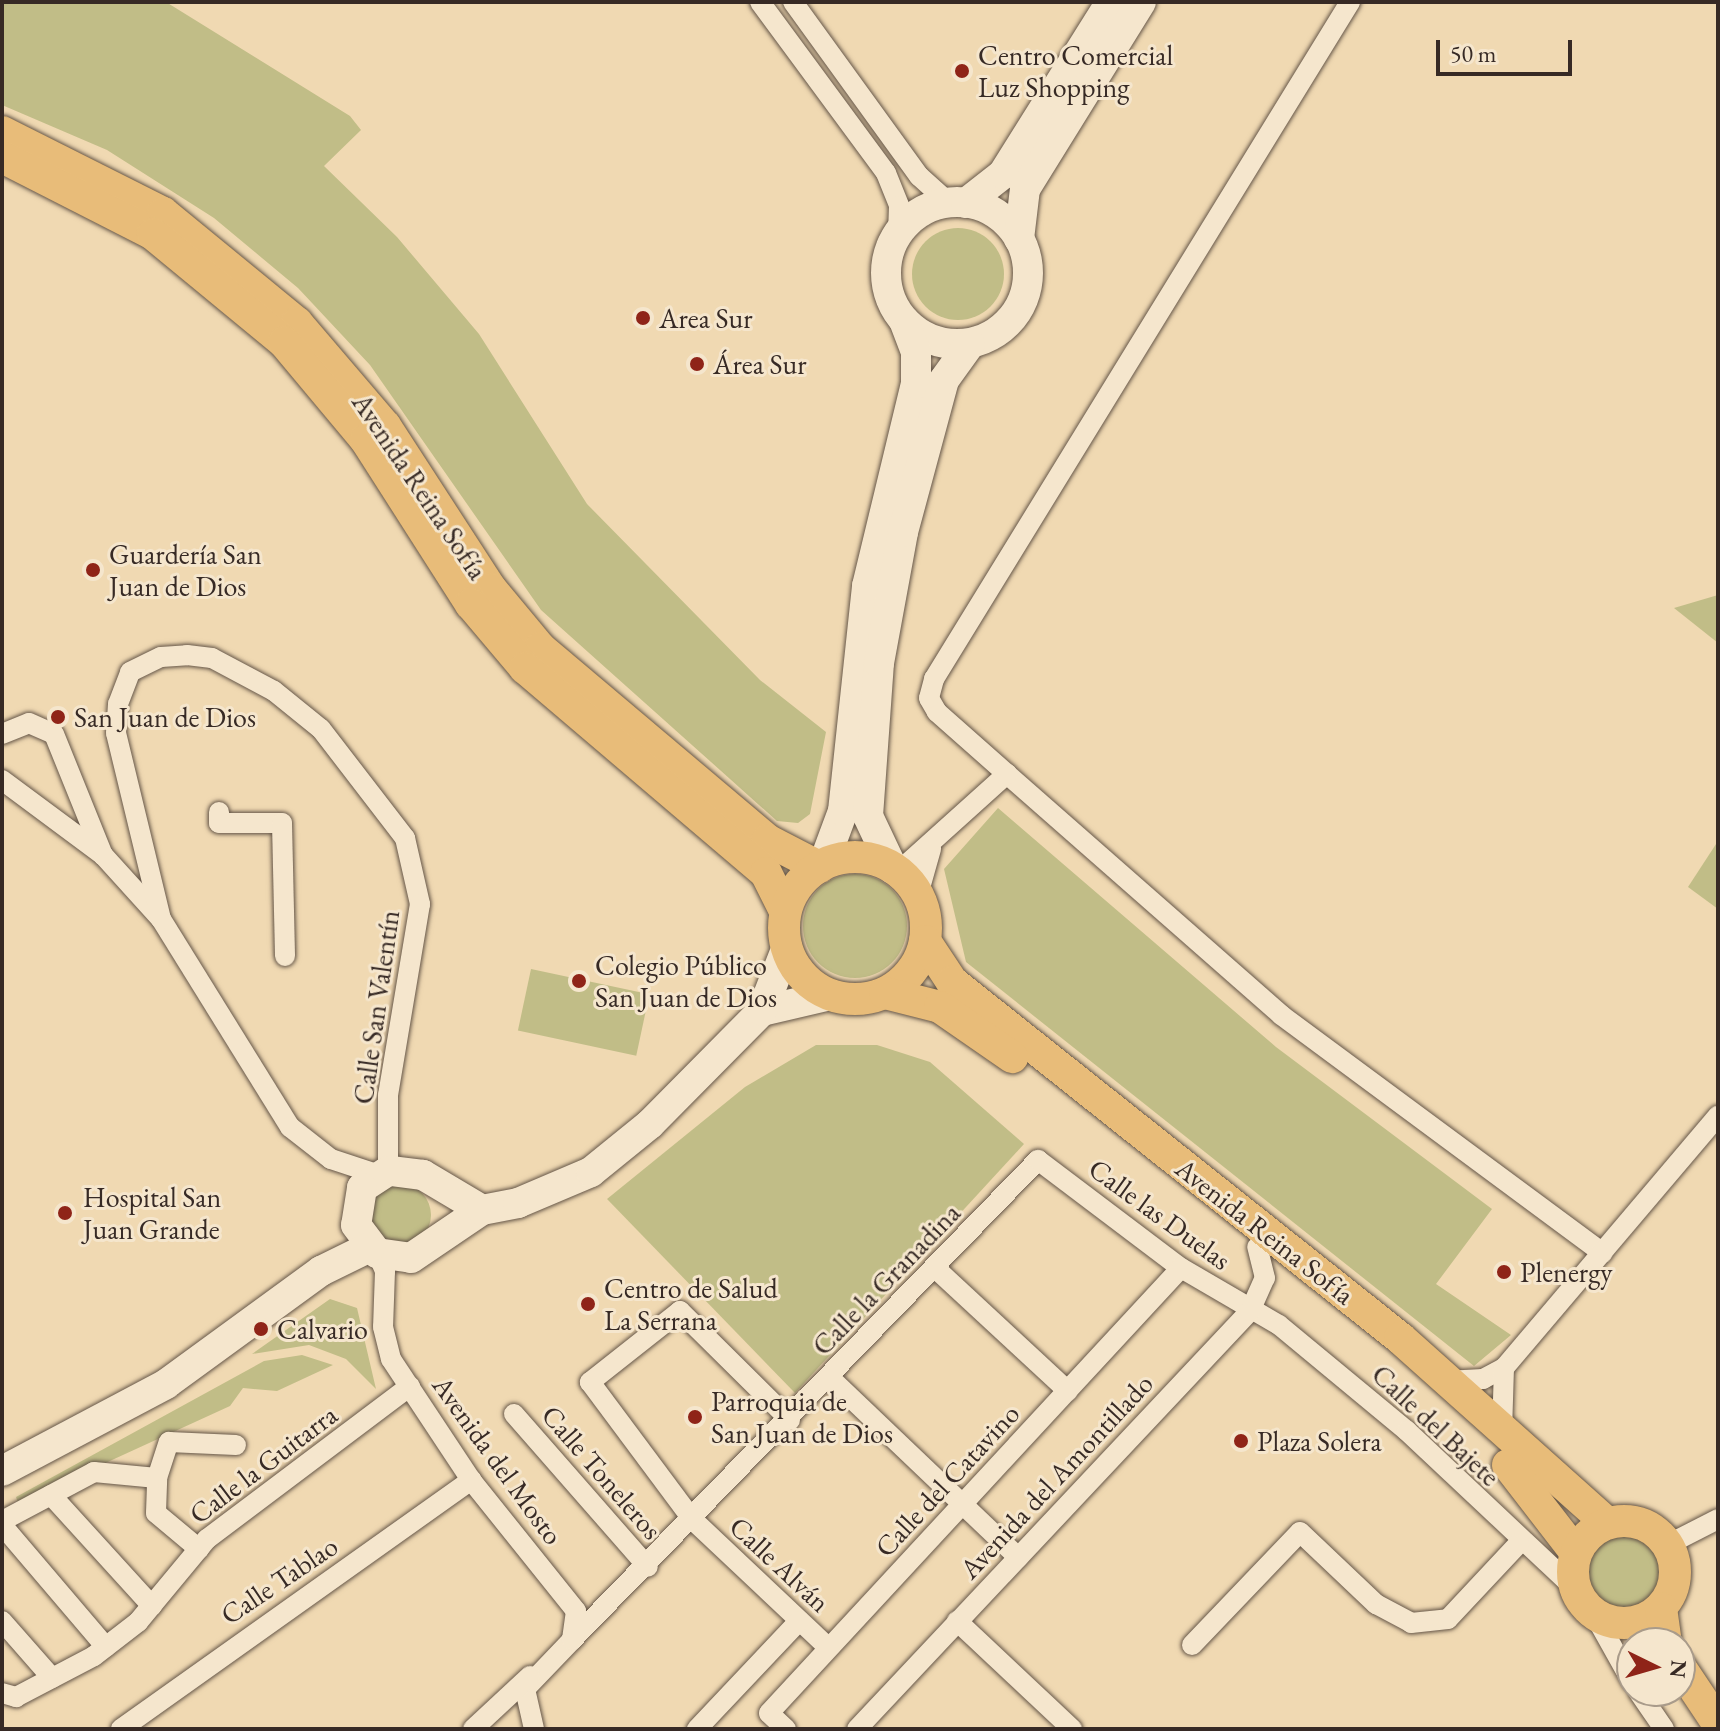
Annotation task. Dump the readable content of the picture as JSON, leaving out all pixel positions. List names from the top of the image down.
{
  "streets": {
    "main road": ["Avenida Reina Sofía"],
    "street": [
      "Calle San Valentín",
      "Calle las Duelas",
      "Calle la Granadina",
      "Calle del Bajete",
      "Avenida del Mosto",
      "Calle la Guitarra",
      "Calle Toneleros",
      "Avenida del Amontillado",
      "Calle del Catavino",
      "Calle Alván",
      "Calle Tablao"
    ]
  },
  "crossings": [
    ["Avenida Reina Sofía", "Calle del Bajete"],
    ["Avenida Reina Sofía", "Avenida del Amontillado"],
    ["Calle San Valentín", "Avenida del Mosto"],
    ["Calle las Duelas", "Calle la Granadina"],
    ["Calle las Duelas", "Calle del Bajete"],
    ["Calle las Duelas", "Avenida del Amontillado"],
    ["Calle las Duelas", "Calle del Catavino"],
    ["Calle la Granadina", "Avenida del Mosto"],
    ["Calle la Granadina", "Calle Toneleros"],
    ["Calle la Granadina", "Calle Alván"],
    ["Calle del Bajete", "Avenida del Amontillado"],
    ["Avenida del Mosto", "Calle la Guitarra"],
    ["Avenida del Mosto", "Calle Tablao"],
    ["Calle del Catavino", "Calle Alván"]
  ],
  "places": [
    "Centro Comercial Luz Shopping",
    "Area Sur",
    "Área Sur",
    "Guardería San Juan de Dios",
    "San Juan de Dios",
    "Colegio Público San Juan de Dios",
    "Hospital San Juan Grande",
    "Plenergy",
    "Centro de Salud La Serrana",
    "Calvario",
    "Parroquia de San Juan de Dios",
    "Plaza Solera"
  ],
  "scale_bar": "50 m",
  "north": "right"
}
